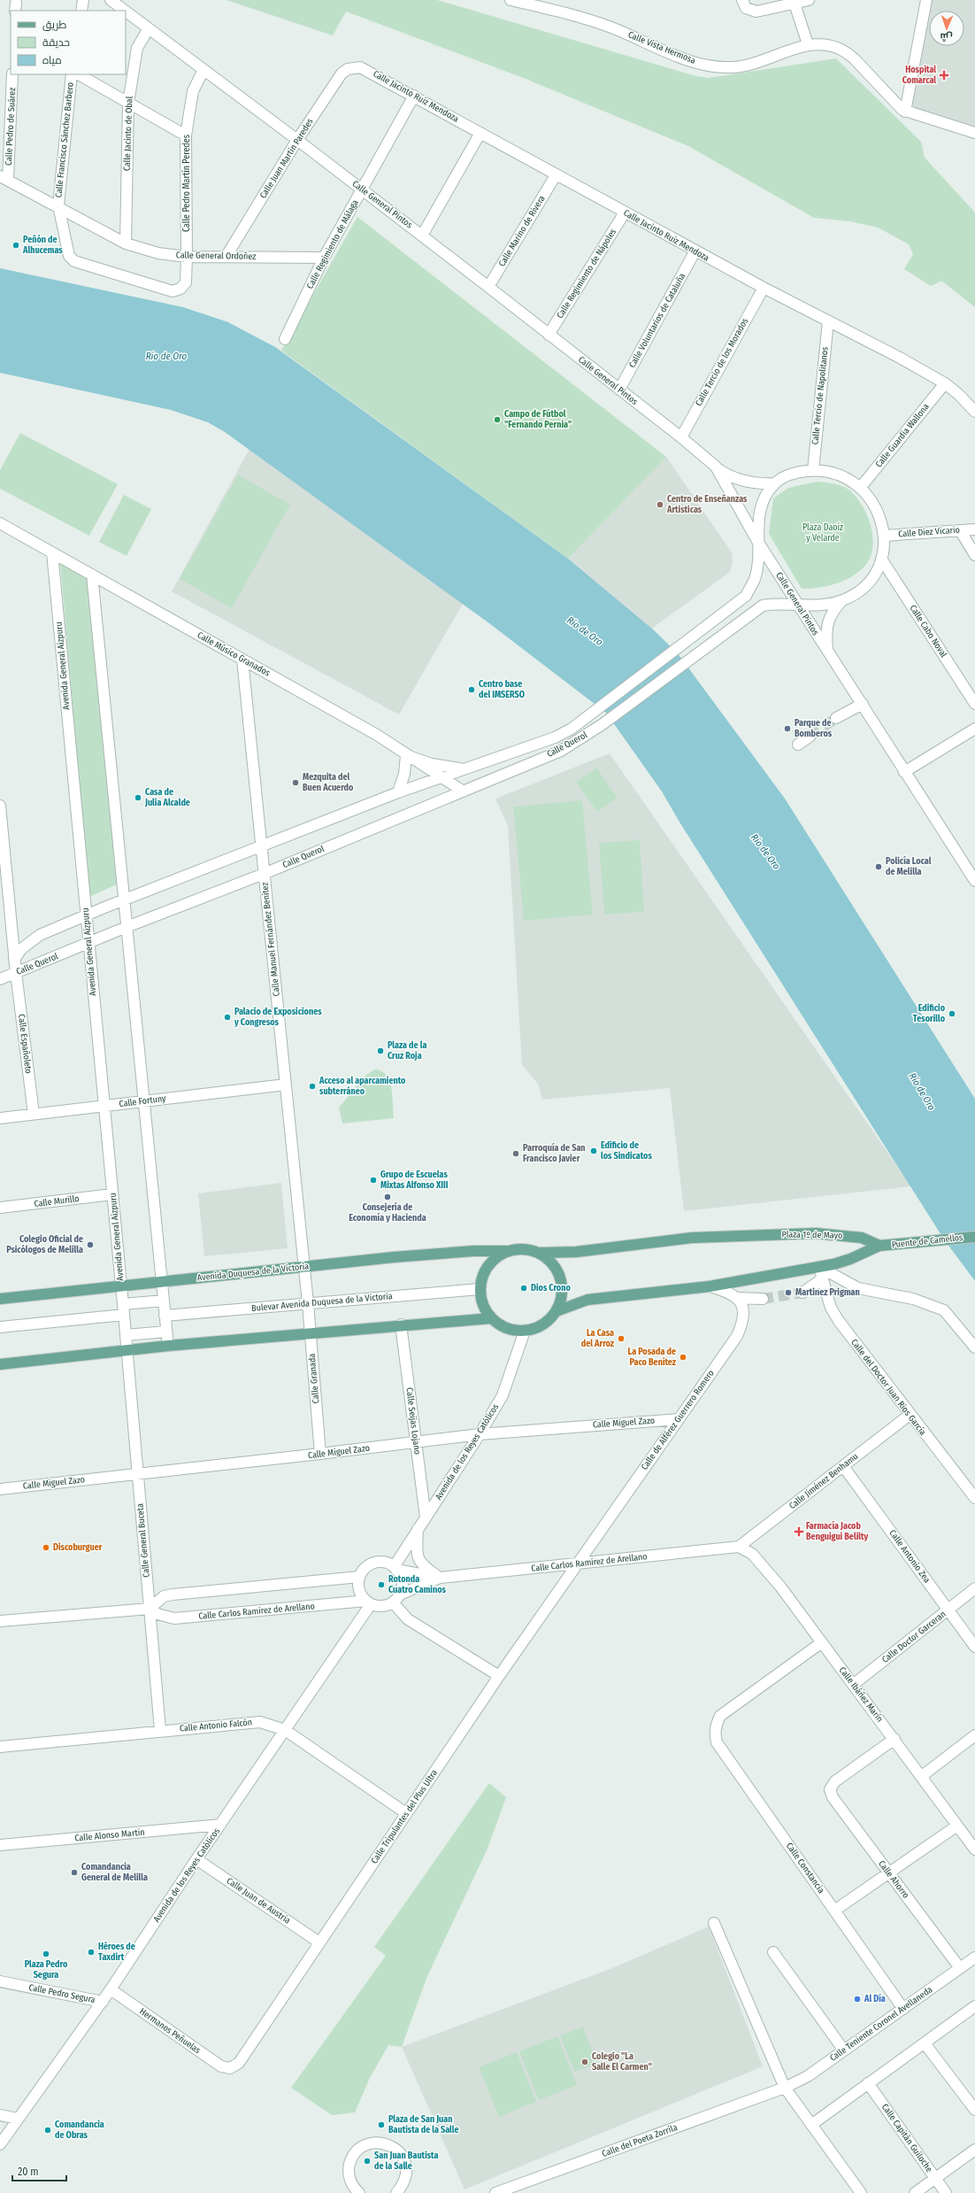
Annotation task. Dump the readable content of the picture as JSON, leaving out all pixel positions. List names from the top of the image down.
{
  "streets": {
    "main road": ["Plaza 1º de Mayo", "Puente de Camellos", "Avenida Duquesa de la Victoria"],
    "street": [
      "Calle Vista Hermosa",
      "Calle Jacinto Ruiz Mendoza",
      "Calle Pedro de Suárez",
      "Calle Jacinto de Obal",
      "Calle Francisco Sánchez Barbero",
      "Calle Juan Martín Paredes",
      "Calle Pedro Martín Peredes",
      "Calle General Pintos",
      "Calle Marino de Rivera",
      "Calle Regimiento de Málaga",
      "Calle General Ordoñez",
      "Calle Regimiento de Nápoles",
      "Calle Voluntarios de Cataluña",
      "Calle Tercio de los Morados",
      "Calle Tercio de Napolitanos",
      "Calle Guardia Wallona",
      "Calle Diez Vicario",
      "Calle Cabo Noval",
      "Calle Músico Granados",
      "Avenida General Aizpuru",
      "Calle Querol",
      "Calle Manuel Fernández Benítez",
      "Calle Españoleto",
      "Calle Fortuny",
      "Calle Murillo",
      "Bulevar Avenida Duquesa de la Victoria",
      "Calle Granada",
      "Calle del Doctor Juan Rios García",
      "Calle de Alférez Guerrero Romero",
      "Calle Seijas Lojano",
      "Calle Miguel Zazo",
      "Avenida de los Reyes Católicos",
      "Calle Jiménez Benhamu",
      "Calle General Buceta",
      "Calle Antonio Zea",
      "Calle Carlos Ramírez de Arellano",
      "Calle Doctor Garceran",
      "Calle Ibáñez Marín",
      "Calle Antonio Falcón",
      "Calle Tripulantes del Plus Ultra",
      "Calle Alonso Martín",
      "Calle Constancia",
      "Calle Ahorro",
      "Calle Juan de Austria",
      "Calle Pedro Segura",
      "Calle Teniente Coronel Avellaneda",
      "Hermanos Peñuelas",
      "Calle Capitán Guiloche",
      "Calle del Poeta Zorrila"
    ]
  },
  "crossings": [
    ["Calle Jacinto Ruiz Mendoza", "Calle Juan Martín Paredes"],
    ["Calle Jacinto Ruiz Mendoza", "Calle Marino de Rivera"],
    ["Calle Jacinto Ruiz Mendoza", "Calle Regimiento de Málaga"],
    ["Calle Jacinto Ruiz Mendoza", "Calle Regimiento de Nápoles"],
    ["Calle Jacinto Ruiz Mendoza", "Calle Voluntarios de Cataluña"],
    ["Calle Jacinto Ruiz Mendoza", "Calle Tercio de los Morados"],
    ["Calle Jacinto Ruiz Mendoza", "Calle Tercio de Napolitanos"],
    ["Calle Jacinto Ruiz Mendoza", "Calle Guardia Wallona"],
    ["Calle Pedro de Suárez", "Calle General Ordoñez"],
    ["Calle Jacinto de Obal", "Calle General Pintos"],
    ["Calle Jacinto de Obal", "Calle General Ordoñez"],
    ["Calle Francisco Sánchez Barbero", "Calle Pedro Martín Peredes"],
    ["Calle Francisco Sánchez Barbero", "Calle General Ordoñez"],
    ["Calle Juan Martín Paredes", "Calle General Pintos"],
    ["Calle Juan Martín Paredes", "Calle General Ordoñez"],
    ["Calle Pedro Martín Peredes", "Calle General Pintos"],
    ["Calle Pedro Martín Peredes", "Calle General Ordoñez"],
    ["Calle General Pintos", "Calle Marino de Rivera"],
    ["Calle General Pintos", "Calle Regimiento de Málaga"],
    ["Calle General Pintos", "Calle Regimiento de Nápoles"],
    ["Calle General Pintos", "Calle Voluntarios de Cataluña"],
    ["Calle General Pintos", "Calle Tercio de los Morados"],
    ["Calle General Pintos", "Calle Querol"],
    ["Calle Regimiento de Málaga", "Calle General Ordoñez"],
    ["Calle Músico Granados", "Avenida General Aizpuru"],
    ["Calle Músico Granados", "Calle Querol"],
    ["Calle Músico Granados", "Calle Manuel Fernández Benítez"],
    ["Avenida General Aizpuru", "Calle Querol"],
    ["Avenida General Aizpuru", "Calle Fortuny"],
    ["Avenida General Aizpuru", "Calle Murillo"],
    ["Avenida General Aizpuru", "Avenida Duquesa de la Victoria"],
    ["Avenida General Aizpuru", "Calle General Buceta"],
    ["Calle Querol", "Calle Manuel Fernández Benítez"],
    ["Calle Querol", "Calle Españoleto"],
    ["Calle Manuel Fernández Benítez", "Calle Fortuny"],
    ["Calle Manuel Fernández Benítez", "Avenida Duquesa de la Victoria"],
    ["Calle Manuel Fernández Benítez", "Bulevar Avenida Duquesa de la Victoria"],
    ["Calle Manuel Fernández Benítez", "Calle Granada"],
    ["Calle Españoleto", "Calle Fortuny"],
    ["Plaza 1º de Mayo", "Puente de Camellos"],
    ["Plaza 1º de Mayo", "Avenida Duquesa de la Victoria"],
    ["Plaza 1º de Mayo", "Bulevar Avenida Duquesa de la Victoria"],
    ["Plaza 1º de Mayo", "Avenida de los Reyes Católicos"],
    ["Avenida Duquesa de la Victoria", "Bulevar Avenida Duquesa de la Victoria"],
    ["Avenida Duquesa de la Victoria", "Avenida de los Reyes Católicos"],
    ["Bulevar Avenida Duquesa de la Victoria", "Calle Granada"],
    ["Bulevar Avenida Duquesa de la Victoria", "Avenida de los Reyes Católicos"],
    ["Calle Granada", "Calle Miguel Zazo"],
    ["Calle del Doctor Juan Rios García", "Calle Jiménez Benhamu"],
    ["Calle de Alférez Guerrero Romero", "Calle Miguel Zazo"],
    ["Calle de Alférez Guerrero Romero", "Calle Carlos Ramírez de Arellano"],
    ["Calle de Alférez Guerrero Romero", "Calle Tripulantes del Plus Ultra"],
    ["Calle Seijas Lojano", "Calle Miguel Zazo"],
    ["Calle Seijas Lojano", "Avenida de los Reyes Católicos"],
    ["Calle Miguel Zazo", "Avenida de los Reyes Católicos"],
    ["Calle Miguel Zazo", "Calle General Buceta"],
    ["Avenida de los Reyes Católicos", "Calle Carlos Ramírez de Arellano"],
    ["Avenida de los Reyes Católicos", "Calle Antonio Falcón"],
    ["Avenida de los Reyes Católicos", "Calle Alonso Martín"],
    ["Avenida de los Reyes Católicos", "Calle Juan de Austria"],
    ["Avenida de los Reyes Católicos", "Calle Pedro Segura"],
    ["Avenida de los Reyes Católicos", "Hermanos Peñuelas"],
    ["Calle Jiménez Benhamu", "Calle Antonio Zea"],
    ["Calle Jiménez Benhamu", "Calle Carlos Ramírez de Arellano"],
    ["Calle Jiménez Benhamu", "Calle Ibáñez Marín"],
    ["Calle General Buceta", "Calle Carlos Ramírez de Arellano"],
    ["Calle General Buceta", "Calle Antonio Falcón"],
    ["Calle Antonio Zea", "Calle Doctor Garceran"],
    ["Calle Carlos Ramírez de Arellano", "Calle Ibáñez Marín"],
    ["Calle Carlos Ramírez de Arellano", "Calle Tripulantes del Plus Ultra"],
    ["Calle Doctor Garceran", "Calle Ibáñez Marín"],
    ["Calle Ibáñez Marín", "Calle Constancia"],
    ["Calle Ibáñez Marín", "Calle Ahorro"],
    ["Calle Antonio Falcón", "Calle Tripulantes del Plus Ultra"],
    ["Calle Tripulantes del Plus Ultra", "Calle Juan de Austria"],
    ["Calle Tripulantes del Plus Ultra", "Hermanos Peñuelas"],
    ["Calle Constancia", "Calle Teniente Coronel Avellaneda"],
    ["Calle Ahorro", "Calle Teniente Coronel Avellaneda"],
    ["Calle Teniente Coronel Avellaneda", "Calle del Poeta Zorrila"]
  ],
  "water": ["Río de Oro"],
  "parks": ["Plaza Daoíz y Velarde"],
  "places": {
    "health": ["Hospital Comarcal", "Farmacía Jacob Benguigui Belilty"],
    "other": [
      "Peñón de Alhucemas",
      "Campo de Fútbol \"Fernando Pernia\"",
      "Centro de Enseñanzas Artisticas",
      "Centro base del IMSERSO",
      "Parque de Bomberos",
      "Mezquita del Buen Acuerdo",
      "Casa de Julia Alcalde",
      "Policía Local de Melilla",
      "Edificio Tesorillo",
      "Palacio de Exposiciones y Congresos",
      "Plaza de la Cruz Roja",
      "Acceso al aparcamiento subterráneo",
      "Edificio de los Sindicatos",
      "Parroquía de San Francisco Javier",
      "Grupo de Escuelas Mixtas Alfonso XIII",
      "Consejería de Economía y Hacienda",
      "Colegio Oficial de Psicólogos de Melilla",
      "Dios Crono",
      "Martinez Prigman",
      "La Casa del Arroz",
      "La Posada de Paco Benítez",
      "Discoburguer",
      "Rotonda Cuatro Caminos",
      "Comandancia General de Melilla",
      "Héroes de Taxdirt",
      "Plaza Pedro Segura",
      "Al Día",
      "Colegio \"La Salle El Carmen\"",
      "Plaza de San Juan Bautista de la Salle",
      "Comandancia de Obras",
      "San Juan Bautista de la Salle"
    ]
  },
  "legend": ["طريق", "حديقة", "مياه"],
  "scale_bar": "20 m",
  "north": "bottom"
}
